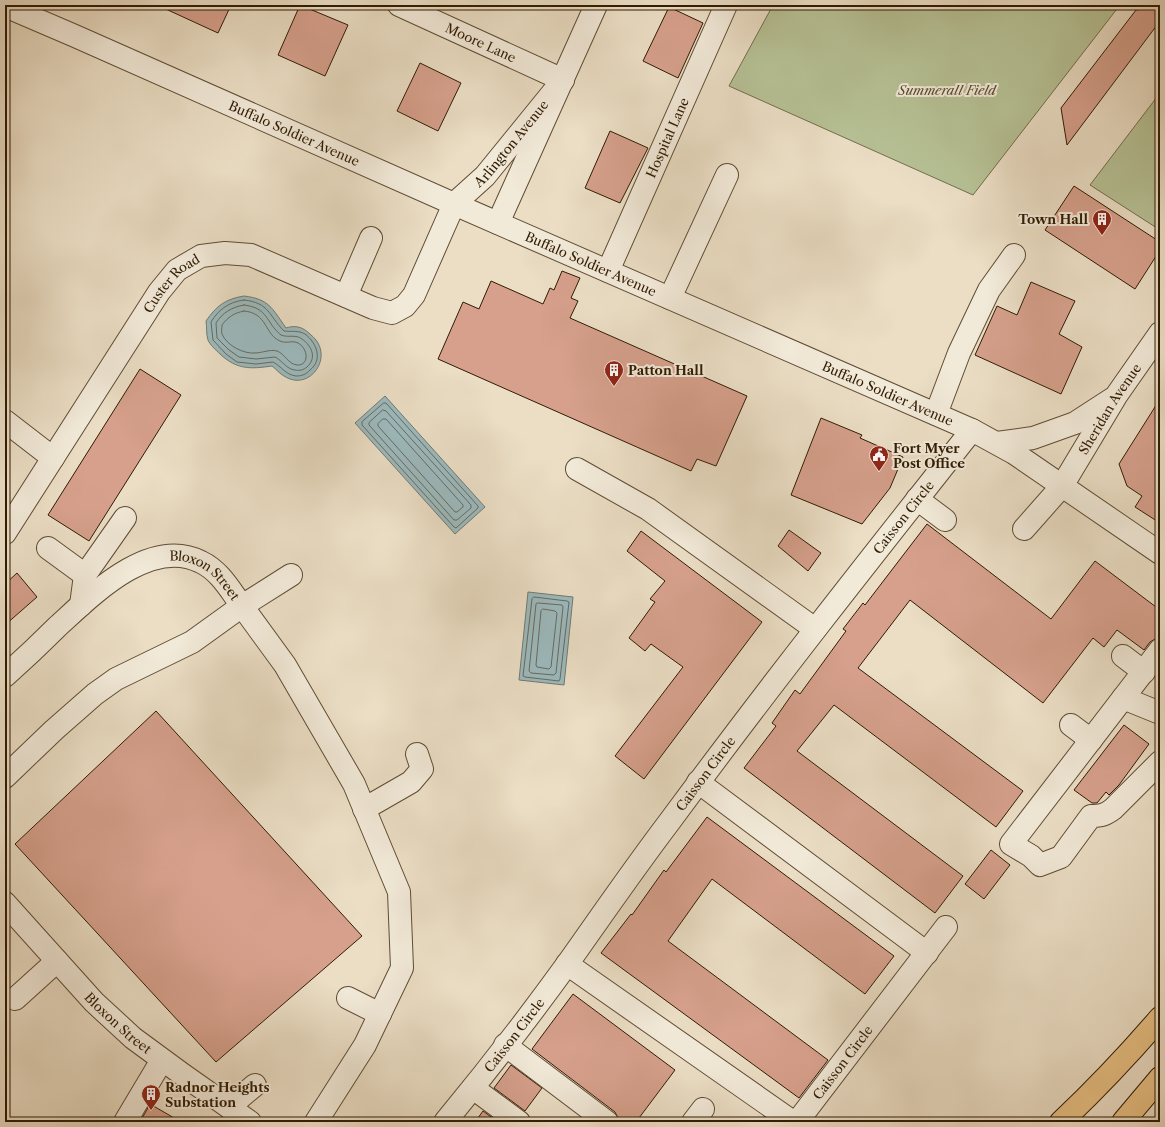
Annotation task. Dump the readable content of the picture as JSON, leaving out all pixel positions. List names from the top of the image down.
{
  "streets": {
    "street": [
      "Moore Lane",
      "Buffalo Soldier Avenue",
      "Hospital Lane",
      "Arlington Avenue",
      "Custer Road",
      "Sheridan Avenue",
      "Caisson Circle",
      "Bloxon Street"
    ]
  },
  "crossings": [
    ["Moore Lane", "Arlington Avenue"],
    ["Buffalo Soldier Avenue", "Hospital Lane"],
    ["Buffalo Soldier Avenue", "Arlington Avenue"],
    ["Buffalo Soldier Avenue", "Custer Road"],
    ["Buffalo Soldier Avenue", "Sheridan Avenue"],
    ["Buffalo Soldier Avenue", "Caisson Circle"],
    ["Arlington Avenue", "Custer Road"]
  ],
  "parks": ["Summerall Field"],
  "places": {
    "building": ["Town Hall", "Patton Hall", "Radnor Heights Substation"],
    "public building": ["Fort Myer Post Office"]
  }
}
